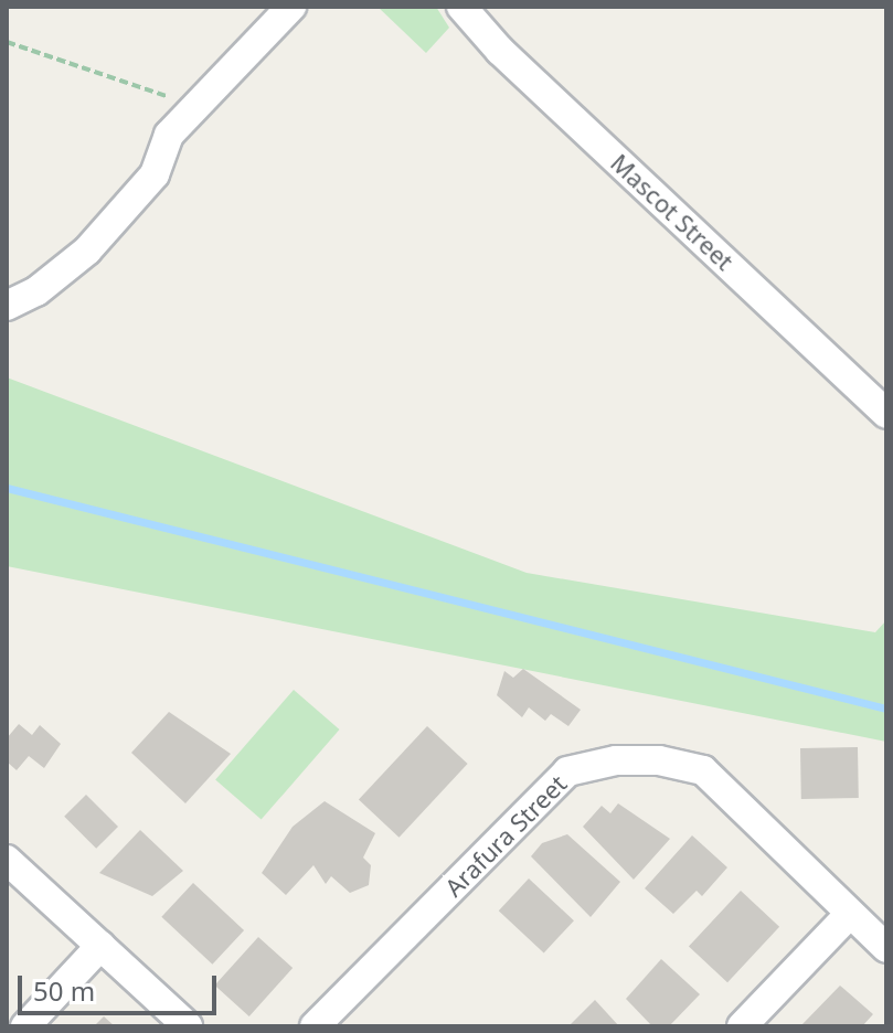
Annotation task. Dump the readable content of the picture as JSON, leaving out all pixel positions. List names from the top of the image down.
{
  "streets": {
    "street": ["Mascot Street", "Arafura Street"]
  },
  "scale_bar": "50 m"
}
